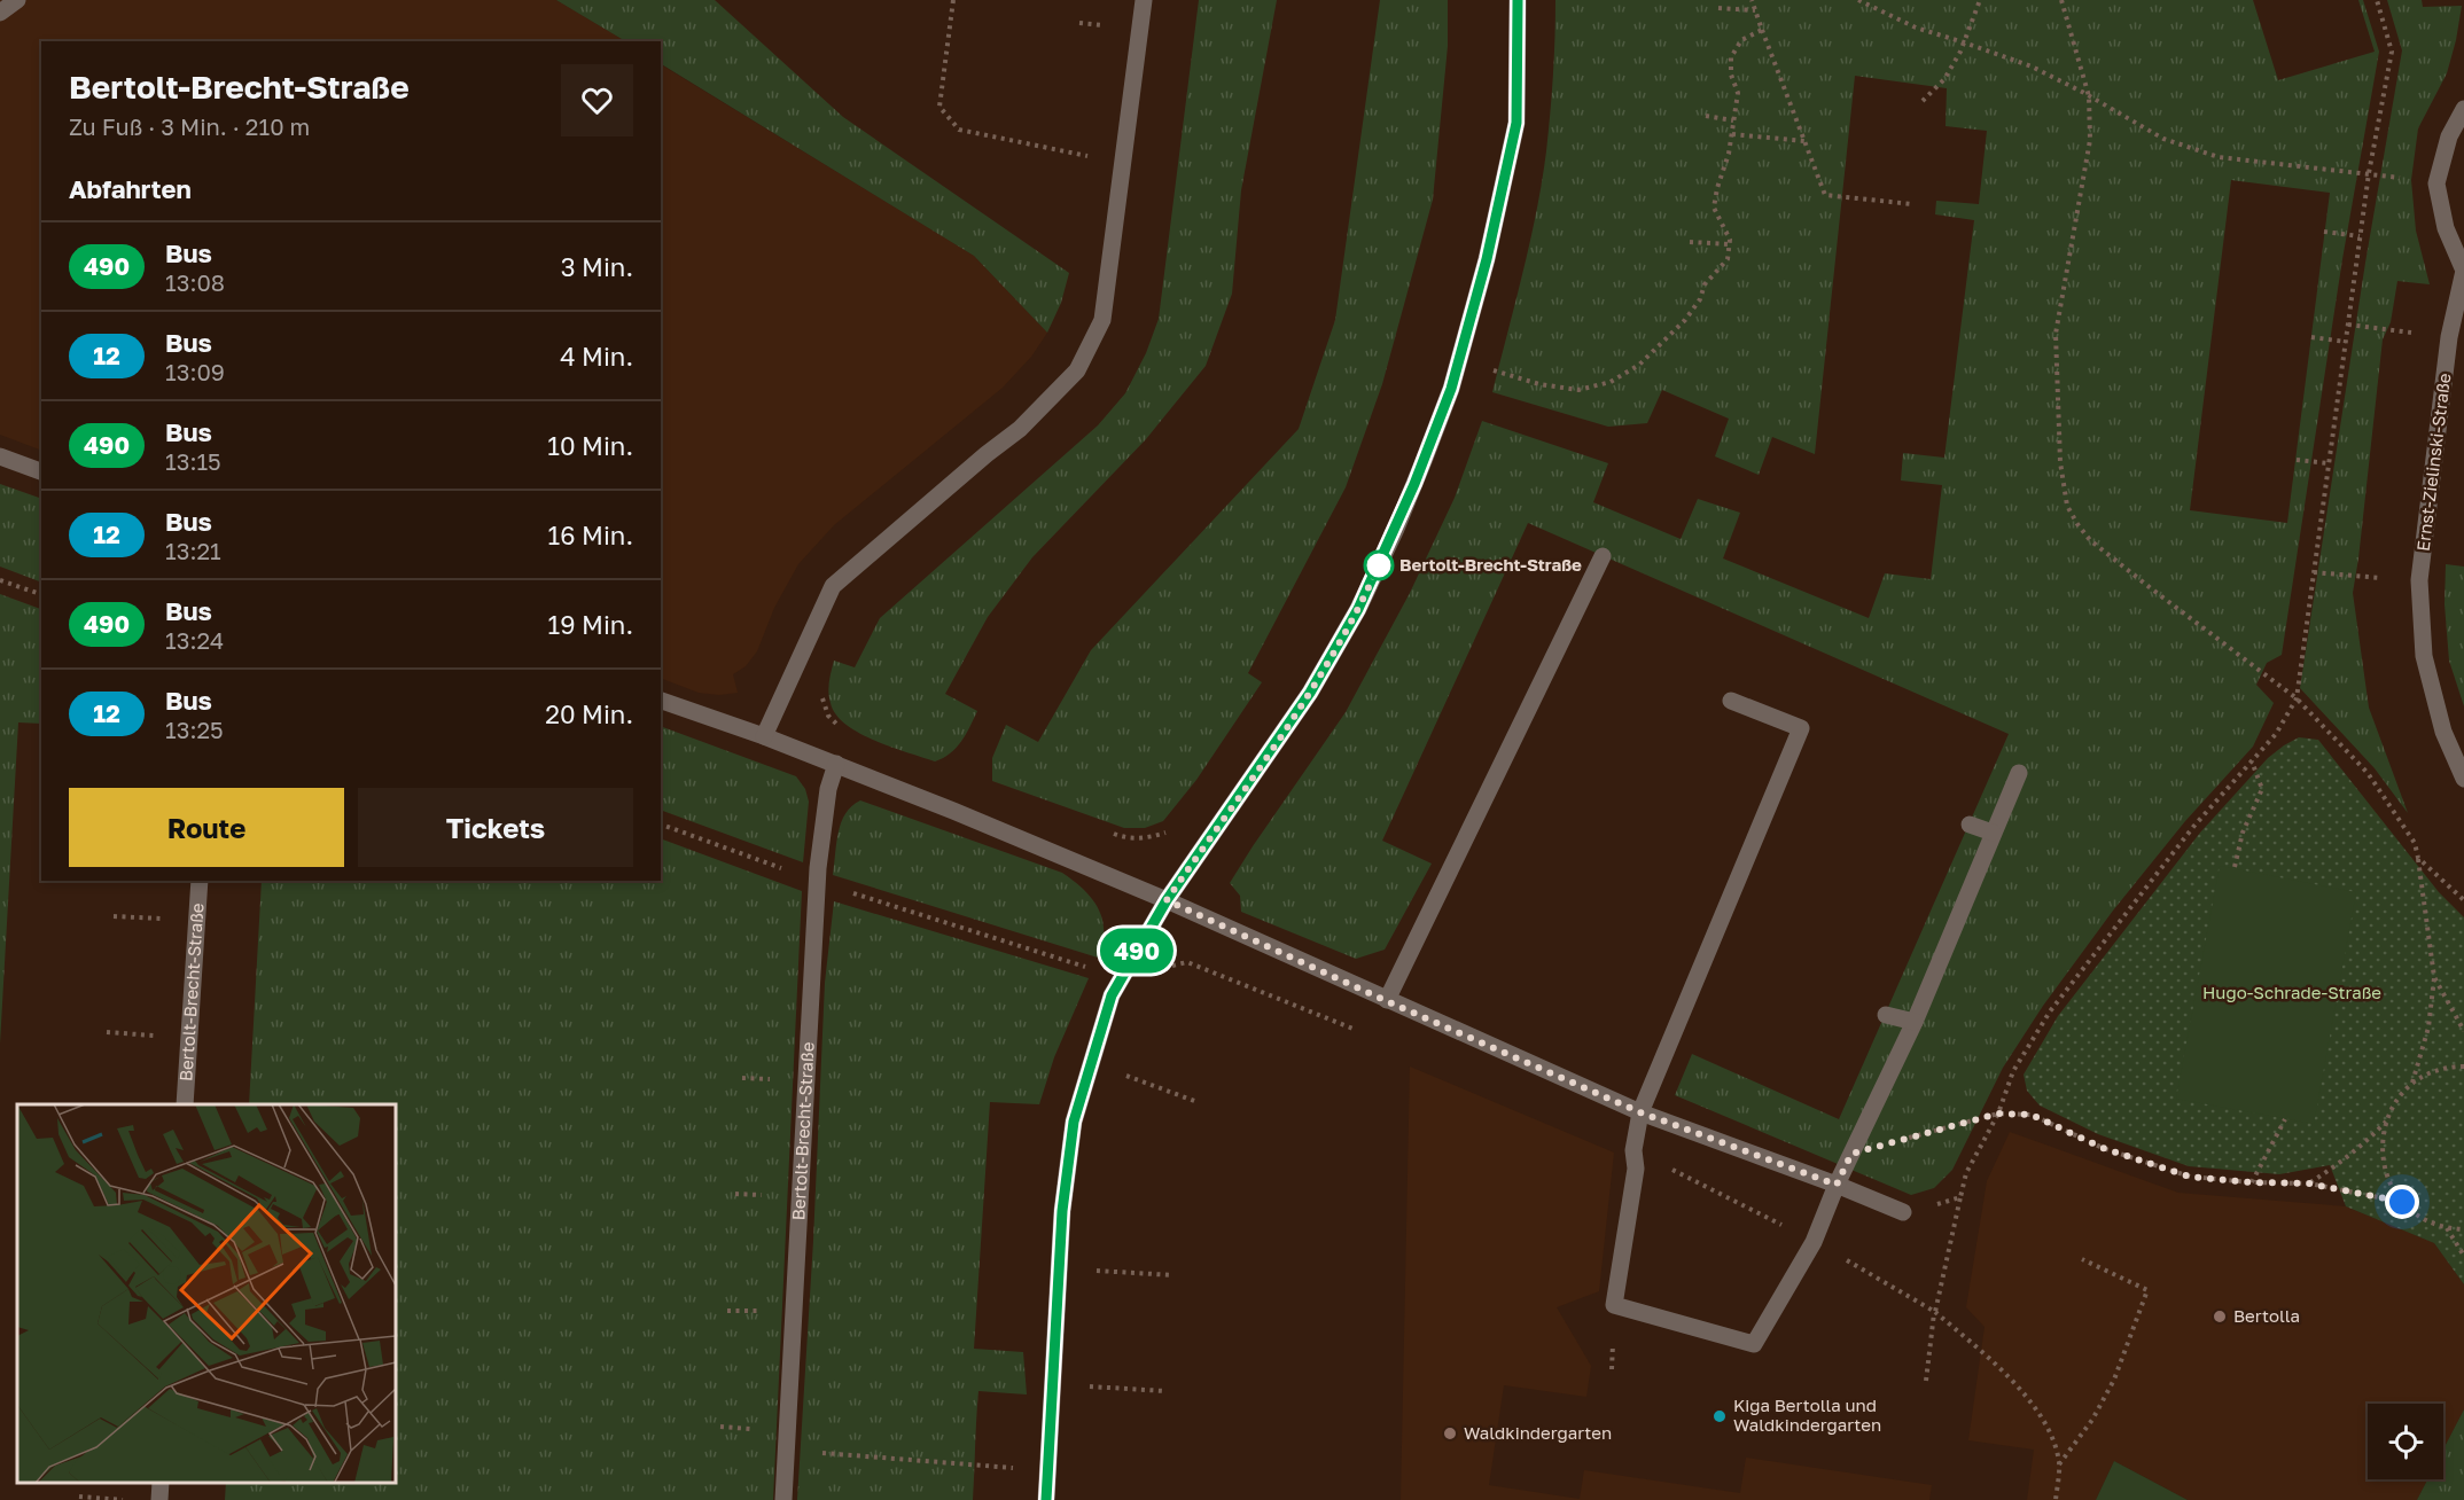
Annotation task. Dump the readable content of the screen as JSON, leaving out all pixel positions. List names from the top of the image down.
{
  "streets": {
    "street": ["Ernst-Zielinski-Straße", "Bertolt-Brecht-Straße"]
  },
  "parks": ["Hugo-Schrade-Straße"],
  "places": [
    "Bertolt-Brecht-Straße",
    "Bertolla",
    "Kiga Bertolla und Waldkindergarten",
    "Waldkindergarten"
  ],
  "lines": ["bus line 490"],
  "page": {
    "on_map": "490",
    "heading": [
      ["Bertolt-Brecht-Straße", "Zu Fuß · 3 Min. · 210 m"],
      "Abfahrten"
    ],
    "list": [
      {
        "mark": "490",
        "name": "Bus",
        "note": "13:08",
        "value": "3 Min."
      },
      {
        "mark": "12",
        "name": "Bus",
        "note": "13:09",
        "value": "4 Min."
      },
      {
        "mark": "490",
        "name": "Bus",
        "note": "13:15",
        "value": "10 Min."
      },
      {
        "mark": "12",
        "name": "Bus",
        "note": "13:21",
        "value": "16 Min."
      },
      {
        "mark": "490",
        "name": "Bus",
        "note": "13:24",
        "value": "19 Min."
      },
      {
        "mark": "12",
        "name": "Bus",
        "note": "13:25",
        "value": "20 Min."
      }
    ],
    "buttons": ["Route", "Tickets"]
  }
}
